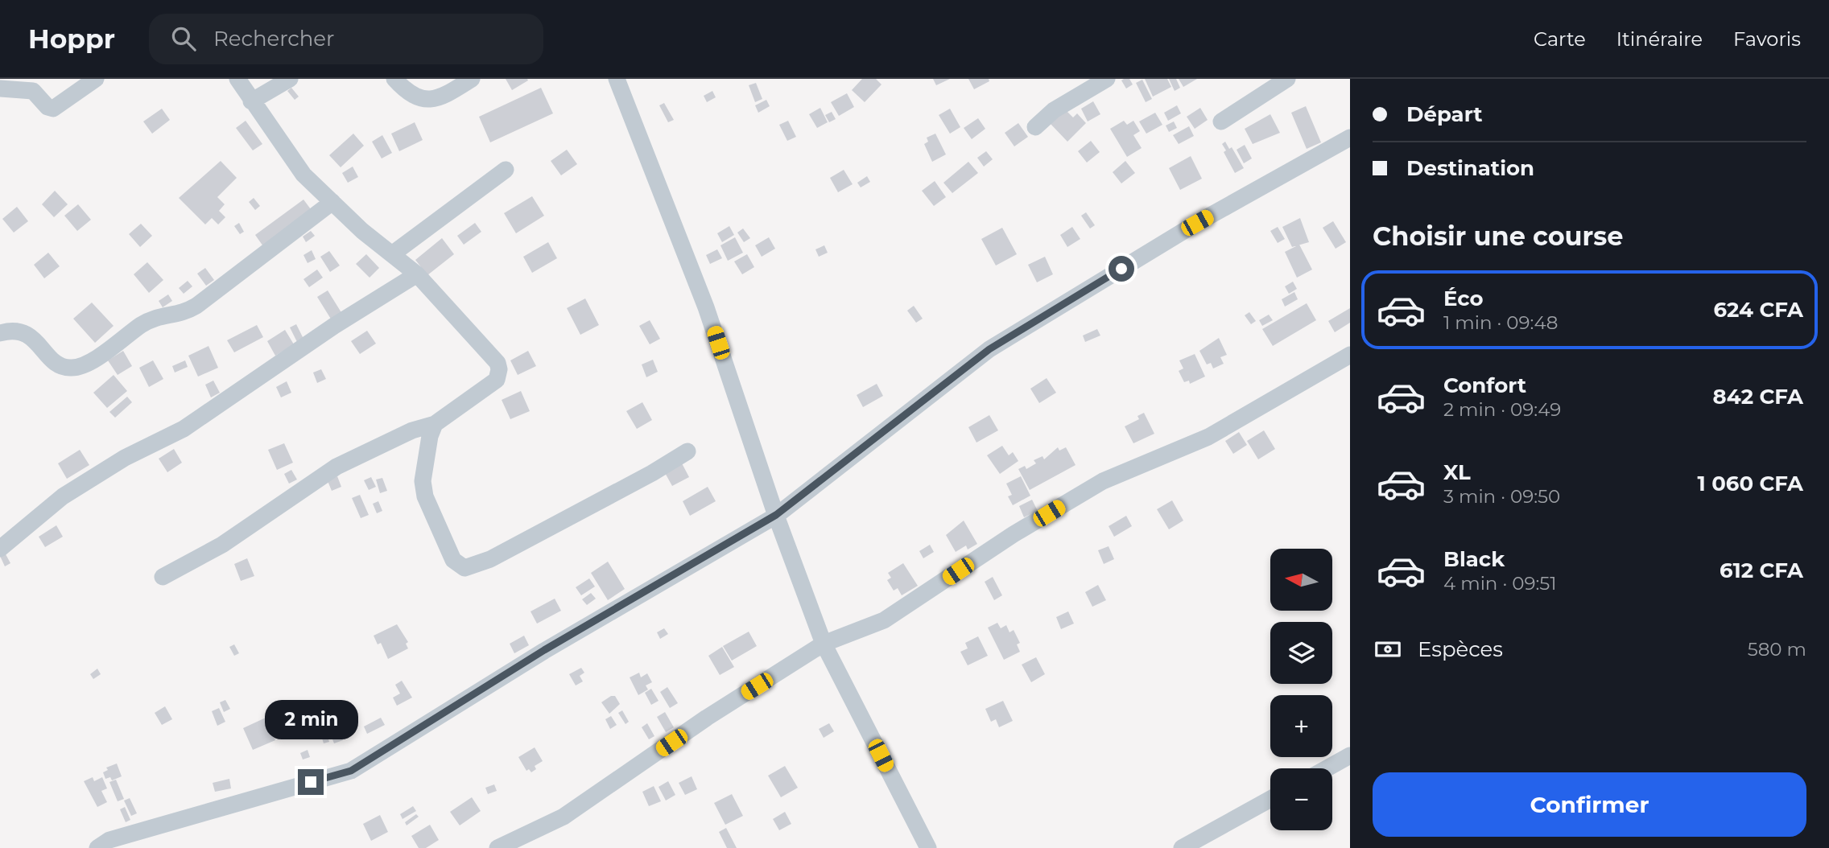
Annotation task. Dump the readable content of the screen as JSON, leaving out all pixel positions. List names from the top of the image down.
{
  "north": "left",
  "page": {
    "header": "Hoppr",
    "search": "Rechercher",
    "nav": ["Carte", "Itinéraire", "Favoris"],
    "banner": ["Départ", "Destination"],
    "heading": "Choisir une course",
    "list": [
      {
        "name": "Éco",
        "note": "1 min · 09:48",
        "value": "624 CFA"
      },
      {
        "name": "Confort",
        "note": "2 min · 09:49",
        "value": "842 CFA"
      },
      {
        "name": "XL",
        "note": "3 min · 09:50",
        "value": "1 060 CFA"
      },
      {
        "name": "Black",
        "note": "4 min · 09:51",
        "value": "612 CFA"
      }
    ],
    "map_buttons": ["+", "−"],
    "pay": ["Espèces", "580 m"],
    "bubble": "2 min",
    "buttons": "Confirmer"
  }
}
